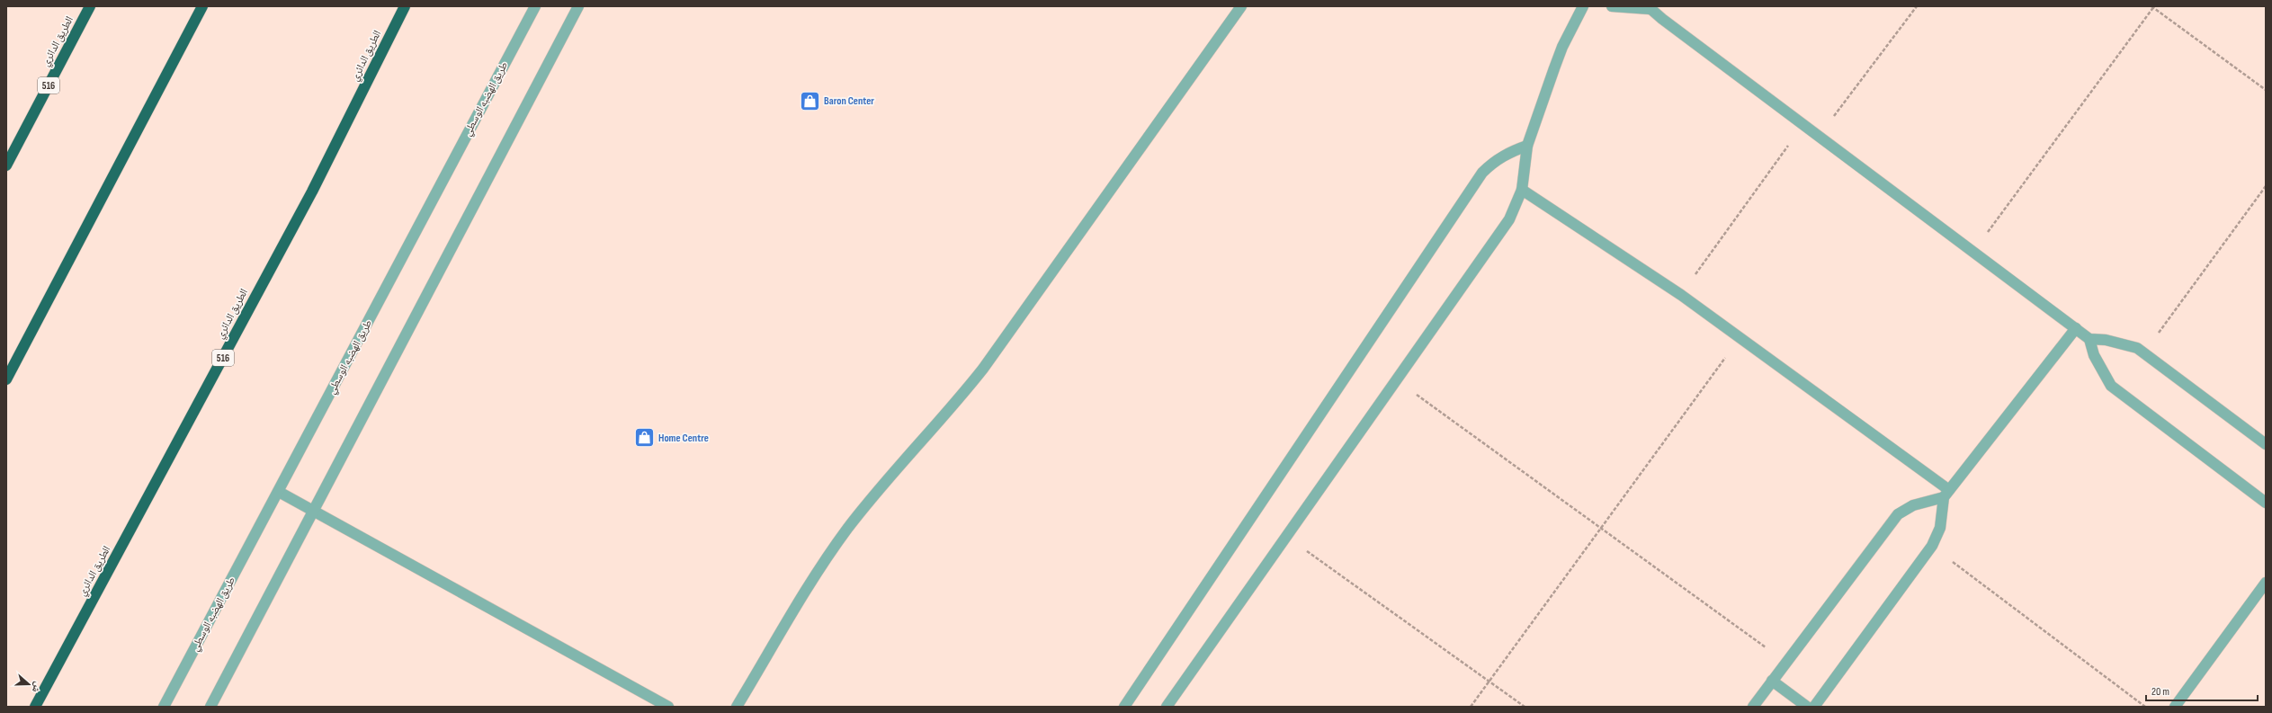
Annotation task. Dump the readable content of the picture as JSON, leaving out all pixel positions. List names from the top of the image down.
{
  "streets": {
    "highway": ["الطريق الدائري", "516"],
    "street": ["طريق الهضبه الوسطي"]
  },
  "places": {
    "shop": ["Baron Center", "Home Centre"]
  },
  "scale_bar": "20 m",
  "north": "right"
}
